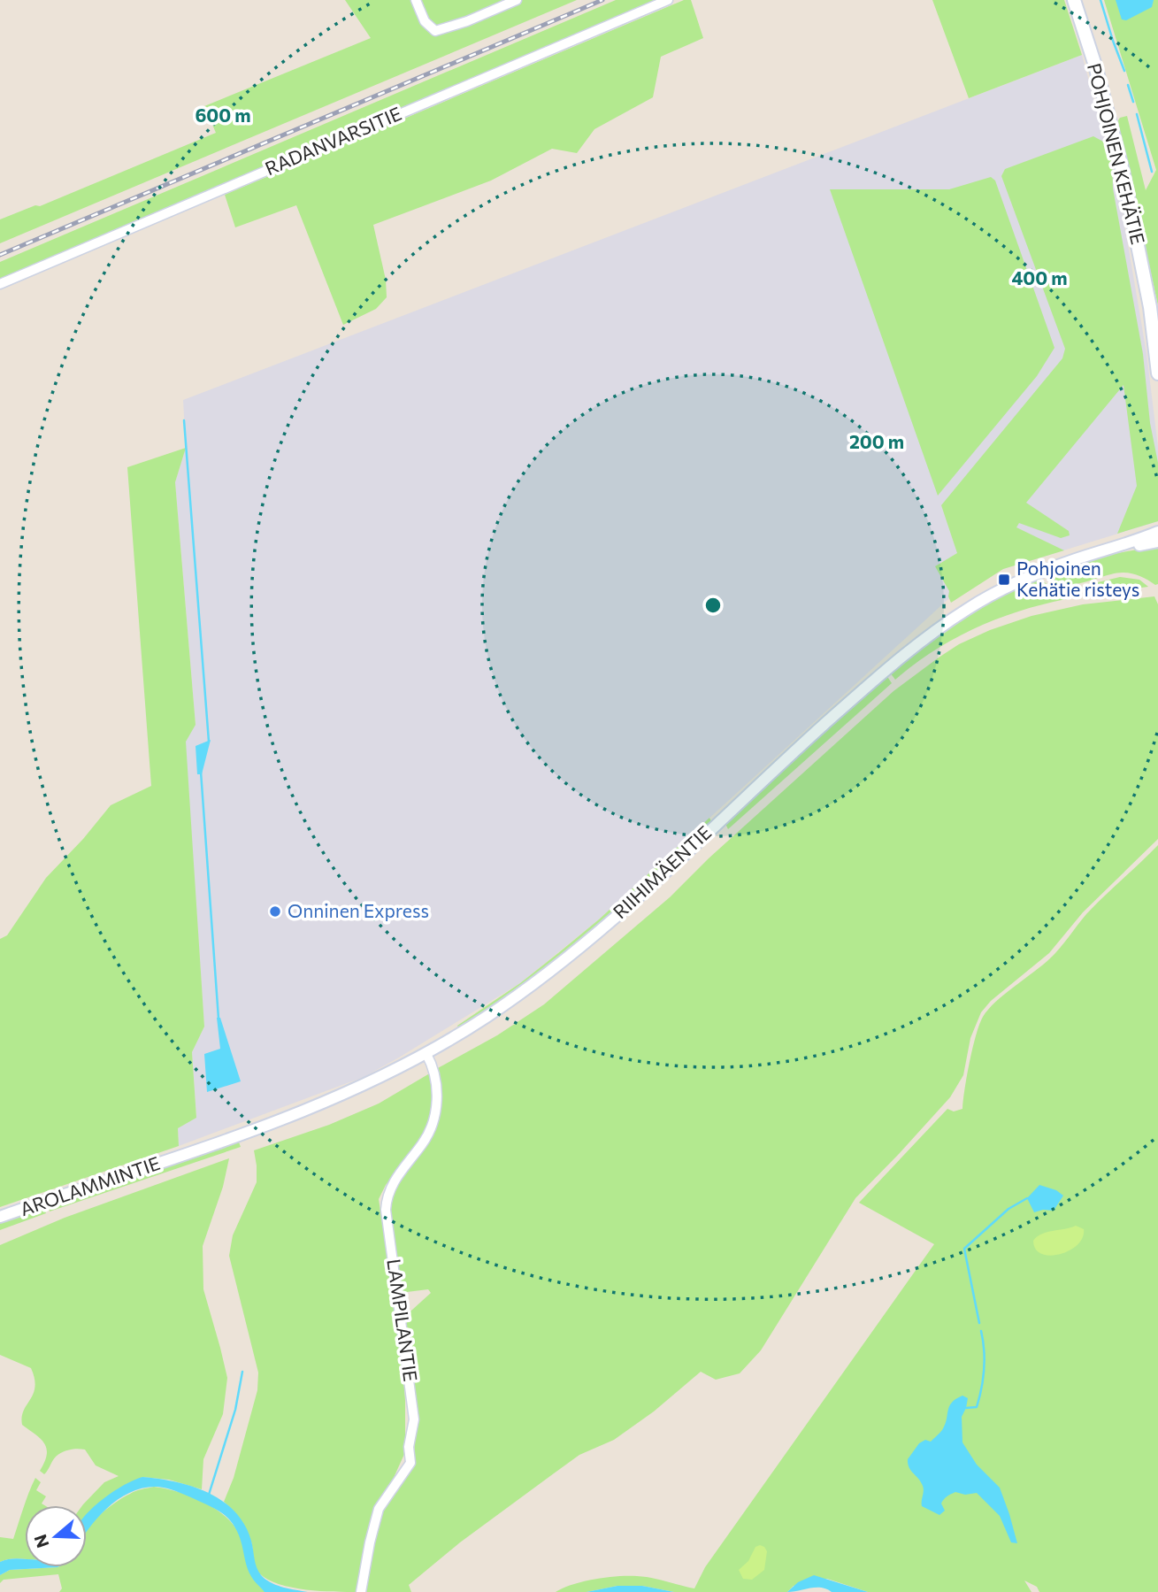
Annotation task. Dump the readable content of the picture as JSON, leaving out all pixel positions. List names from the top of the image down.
{
  "streets": {
    "main road": ["POHJOINEN KEHÄTIE"],
    "street": [
      "RADANVARSITIE",
      "RIIHIMÄENTIE",
      "AROLAMMINTIE",
      "LAMPILANTIE"
    ]
  },
  "crossings": [
    ["RIIHIMÄENTIE", "AROLAMMINTIE"],
    ["RIIHIMÄENTIE", "LAMPILANTIE"]
  ],
  "places": {
    "transit": ["Pohjoinen Kehätie risteys"],
    "other": ["Onninen Express"]
  },
  "north": "left",
  "rings": ["600 m", "400 m", "200 m"]
}
